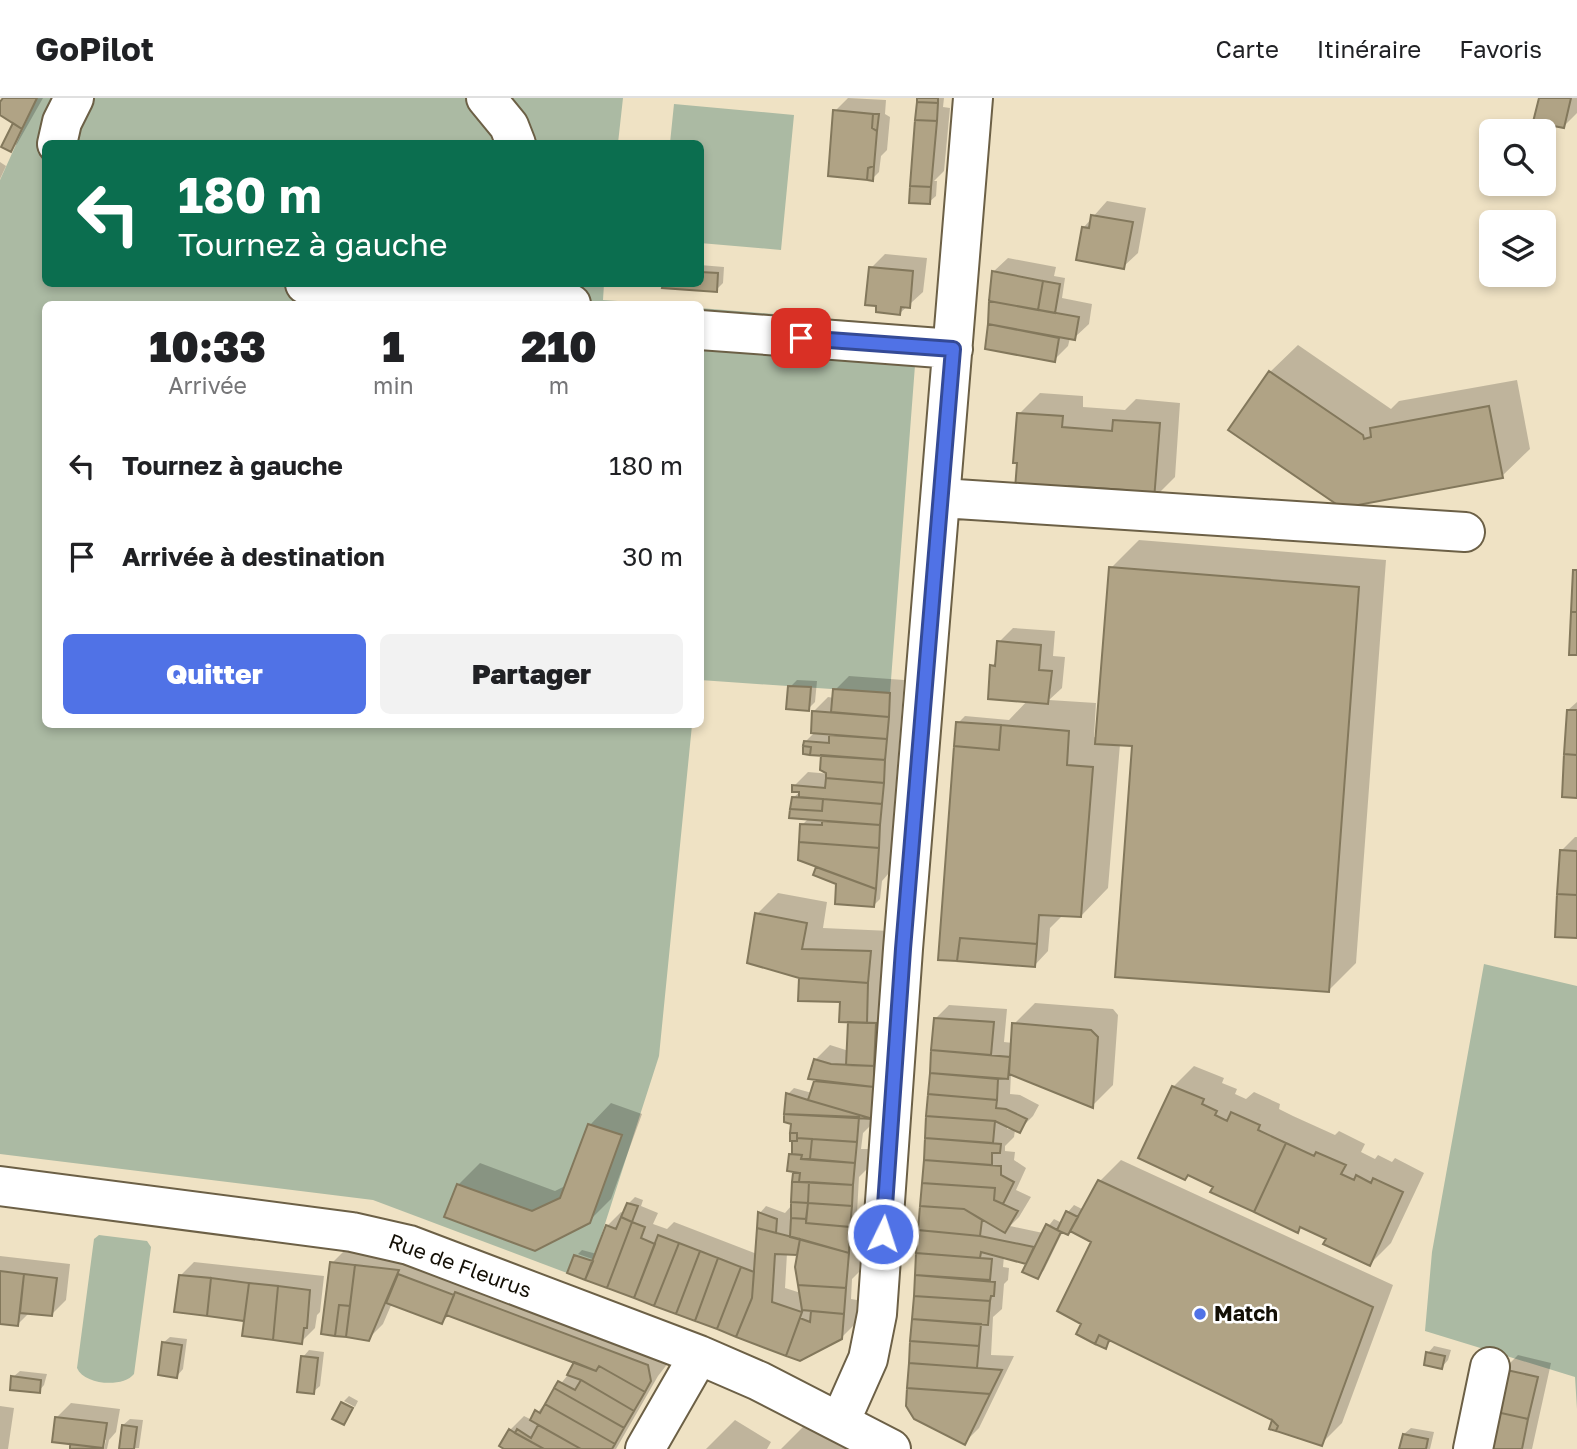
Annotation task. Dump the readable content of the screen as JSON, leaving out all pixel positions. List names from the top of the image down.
{
  "streets": {
    "street": ["Rue de Fleurus"]
  },
  "places": ["Match"],
  "page": {
    "header": "GoPilot",
    "nav": ["Carte", "Itinéraire", "Favoris"],
    "turn": ["180 m", "Tournez à gauche"],
    "eta": [
      "10:33",
      "Arrivée",
      "1",
      "min",
      "210",
      "m"
    ],
    "list": [
      {
        "name": "Tournez à gauche",
        "value": "180 m"
      },
      {
        "name": "Arrivée à destination",
        "value": "30 m"
      }
    ],
    "buttons": ["Quitter", "Partager"]
  }
}
